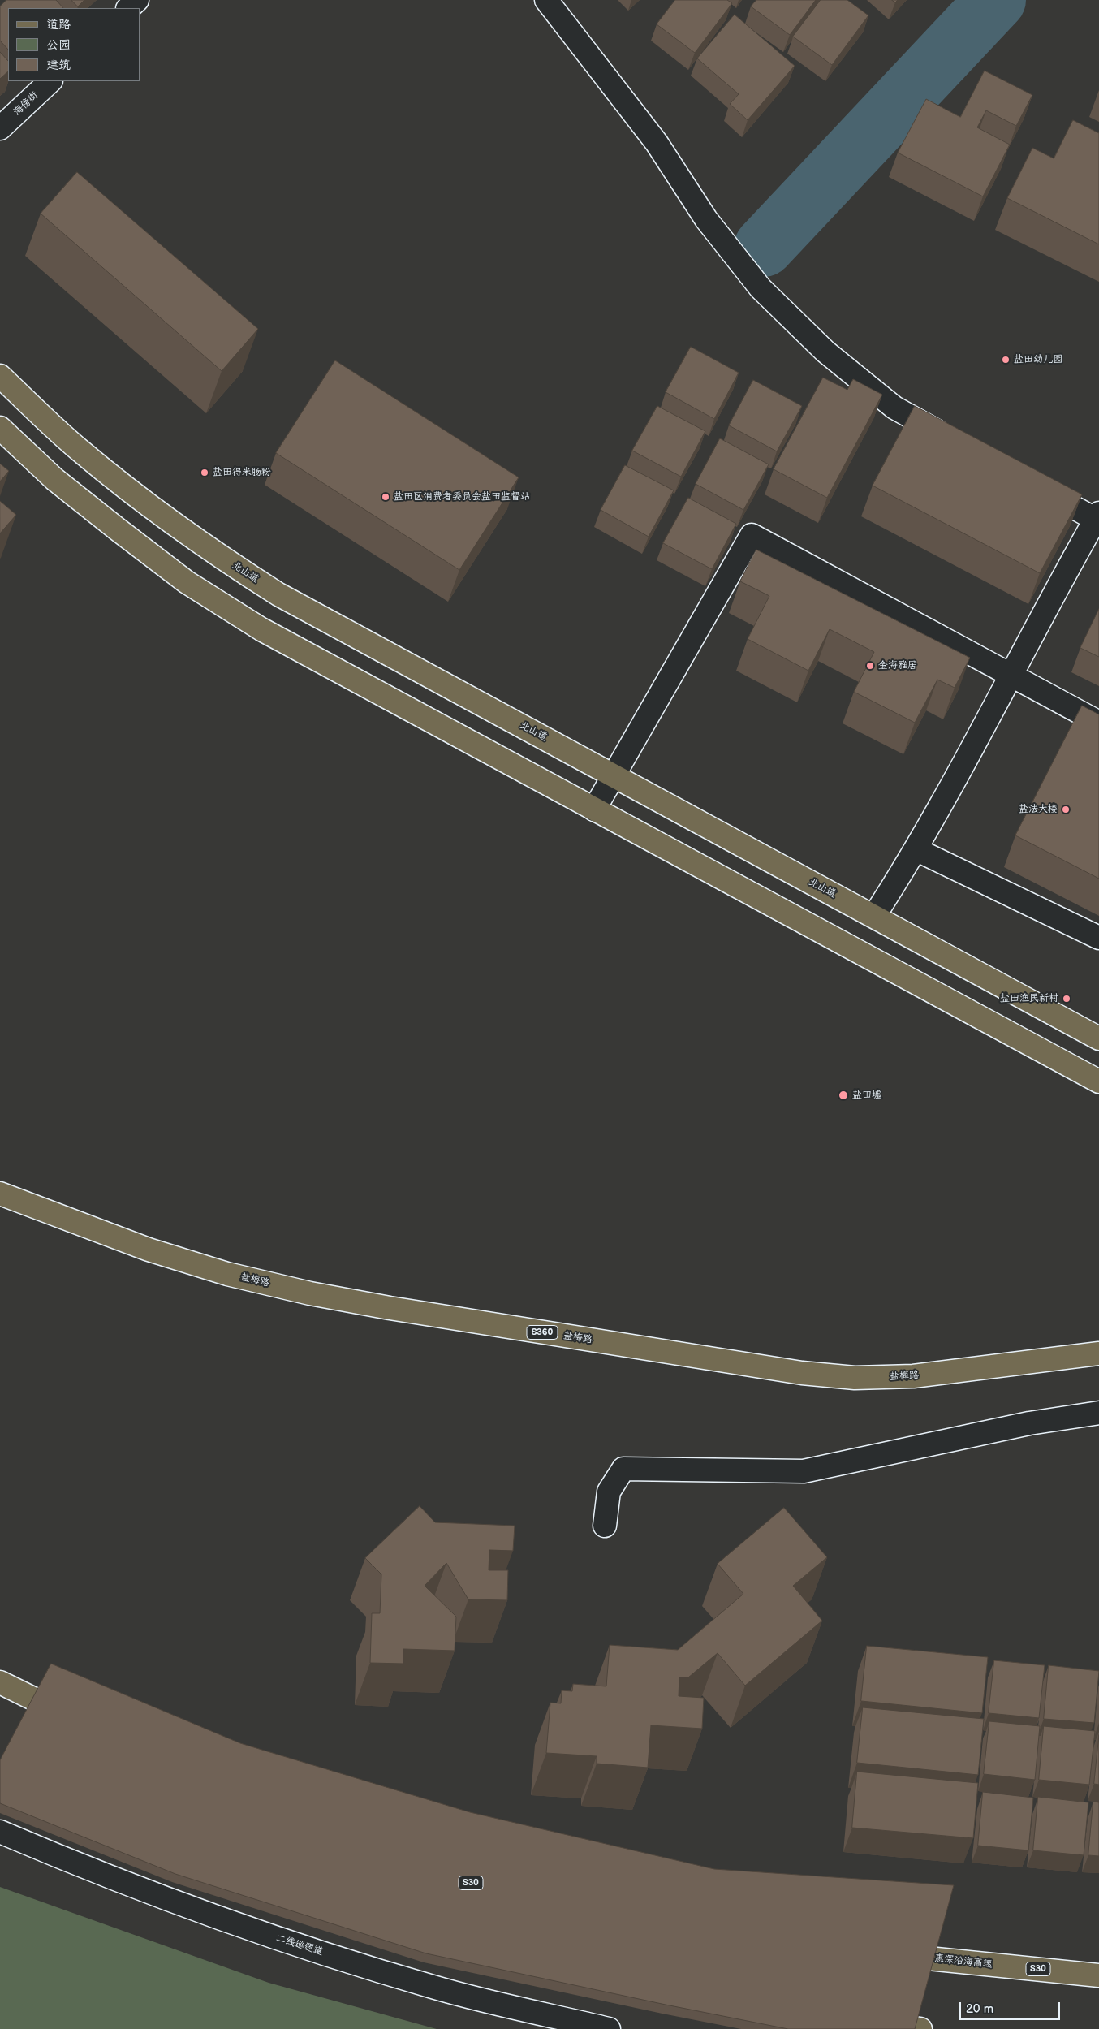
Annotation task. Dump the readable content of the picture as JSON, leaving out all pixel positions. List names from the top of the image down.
{
  "streets": {
    "main road": [
      "北山道",
      "盐梅路",
      "S360",
      "S30",
      "惠深沿海高速"
    ],
    "street": ["海傍街", "二线巡逻道"]
  },
  "places": [
    "盐田幼儿园",
    "盐田得米肠粉",
    "盐田区消费者委员会盐田监督站",
    "金海雅居",
    "盐法大楼",
    "盐田渔民新村",
    "盐田墟"
  ],
  "legend": ["道路", "公园", "建筑"],
  "scale_bar": "20 m"
}
